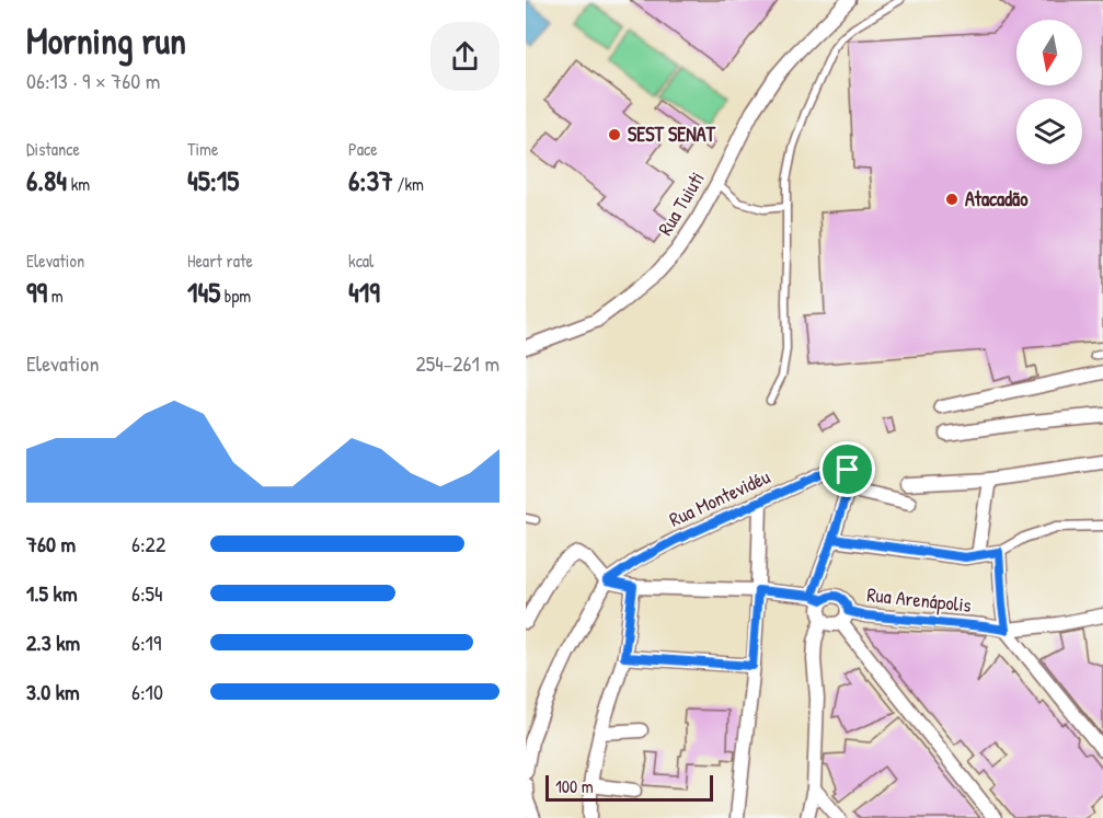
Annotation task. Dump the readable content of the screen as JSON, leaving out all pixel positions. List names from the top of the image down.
{
  "streets": {
    "street": ["Rua Tuiuti", "Rua Montevidéu", "Rua Arenápolis"]
  },
  "places": ["SEST SENAT", "Atacadão"],
  "scale_bar": "100 m",
  "north": "bottom",
  "page": {
    "heading": ["Morning run", "06:13 · 9 × 760 m"],
    "stats": [
      ["Distance", "6.84 km"],
      ["Time", "45:15"],
      ["Pace", "6:37 /km"],
      ["Elevation", "99 m"],
      ["Heart rate", "145 bpm"],
      ["kcal", "419"]
    ],
    "chart": ["Elevation", "254–261 m"],
    "list": [
      {
        "name": "760 m",
        "note": "6:22"
      },
      {
        "name": "1.5 km",
        "note": "6:54"
      },
      {
        "name": "2.3 km",
        "note": "6:19"
      },
      {
        "name": "3.0 km",
        "note": "6:10"
      }
    ],
    "scale": "100 m"
  }
}
